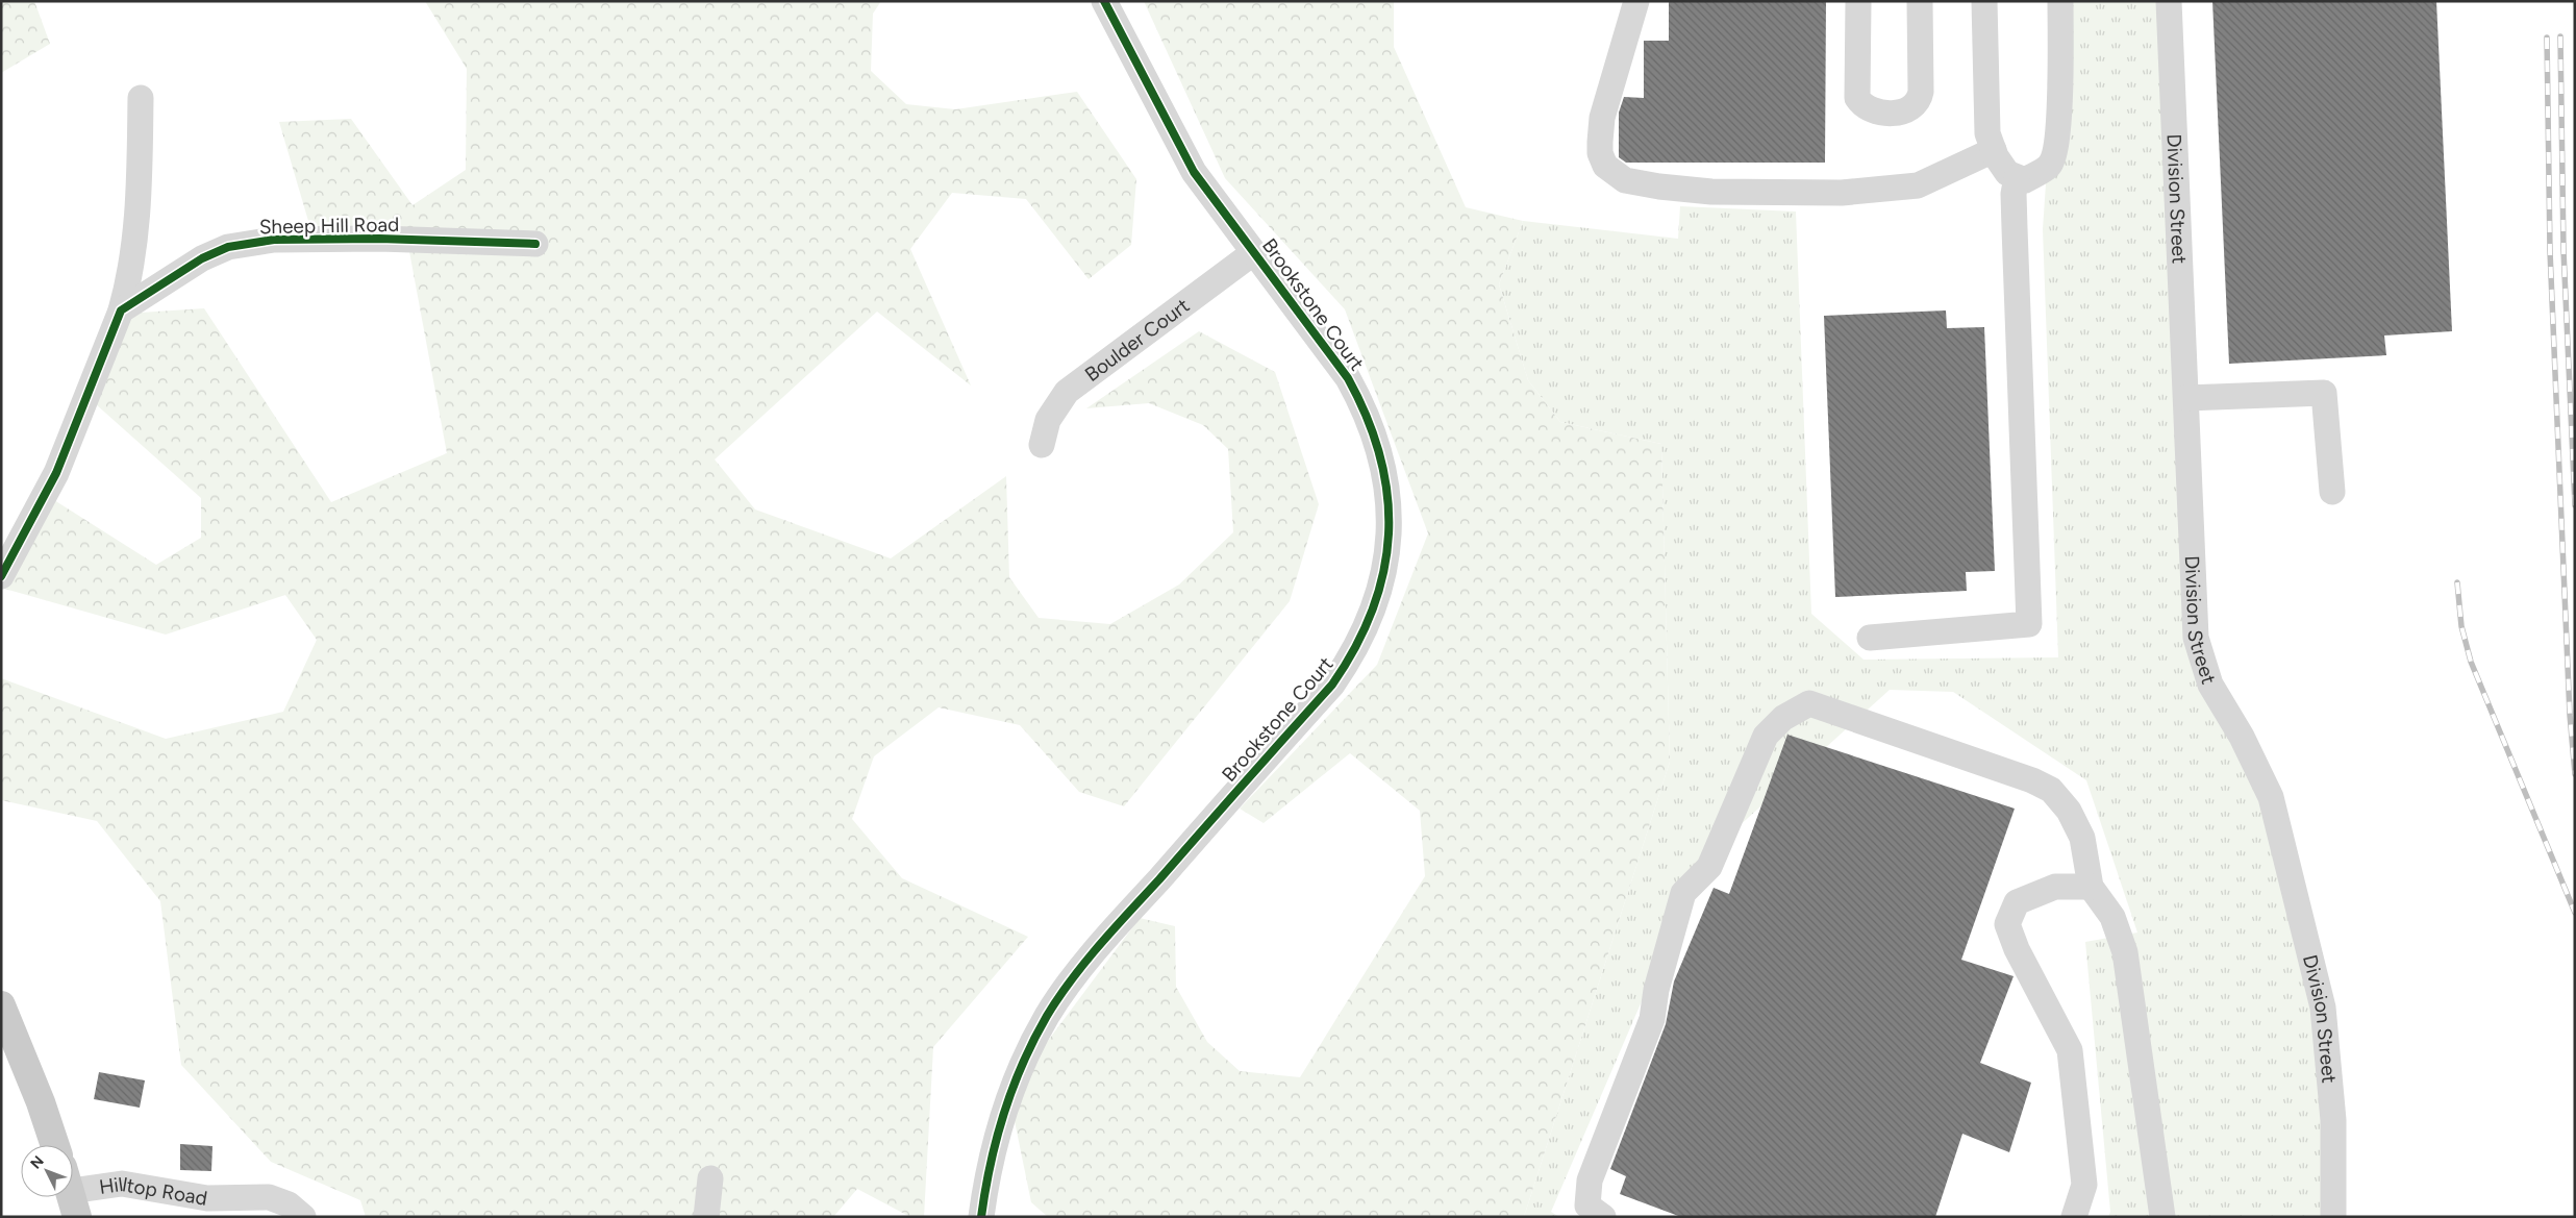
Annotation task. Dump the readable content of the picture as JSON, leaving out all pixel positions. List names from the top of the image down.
{
  "streets": {
    "street": [
      "Division Street",
      "Sheep Hill Road",
      "Brookstone Court",
      "Boulder Court",
      "Hilltop Road"
    ]
  },
  "crossings": [
    ["Brookstone Court", "Boulder Court"]
  ],
  "north": "top left"
}
